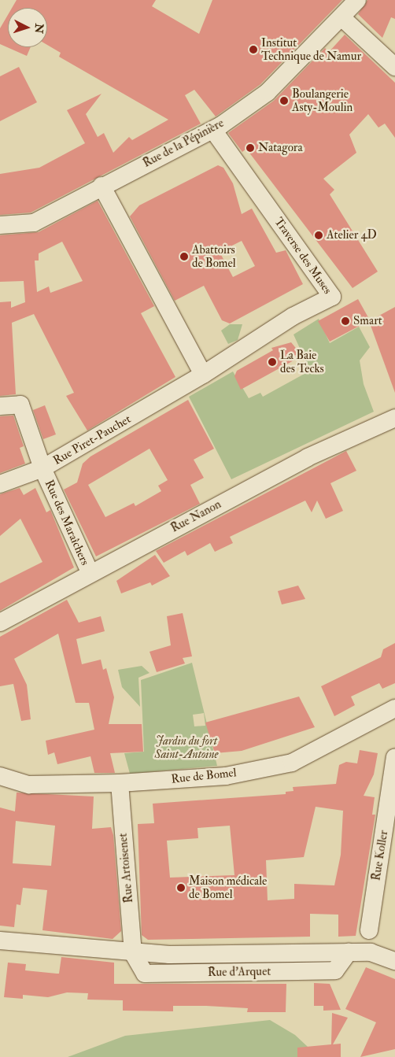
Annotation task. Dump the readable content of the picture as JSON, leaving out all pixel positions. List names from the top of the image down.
{
  "streets": {
    "street": [
      "Rue de la Pépinière",
      "Traverse des Muses",
      "Rue Piret-Pauchet",
      "Rue Nanon",
      "Rue des Maraîchers",
      "Rue de Bomel",
      "Rue Koller",
      "Rue Artoisenet",
      "Rue d'Arquet"
    ]
  },
  "crossings": [
    ["Rue de la Pépinière", "Traverse des Muses"],
    ["Traverse des Muses", "Rue Piret-Pauchet"],
    ["Rue Piret-Pauchet", "Rue des Maraîchers"],
    ["Rue Nanon", "Rue des Maraîchers"],
    ["Rue de Bomel", "Rue Artoisenet"],
    ["Rue Artoisenet", "Rue d'Arquet"]
  ],
  "parks": ["Jardin du fort Saint-Antoine"],
  "places": [
    "Institut Technique de Namur",
    "Boulangerie Asty-Moulin",
    "Natagora",
    "Atelier 4D",
    "Abattoirs de Bomel",
    "Smart",
    "La Baie des Tecks",
    "Maison médicale de Bomel"
  ],
  "north": "right"
}
